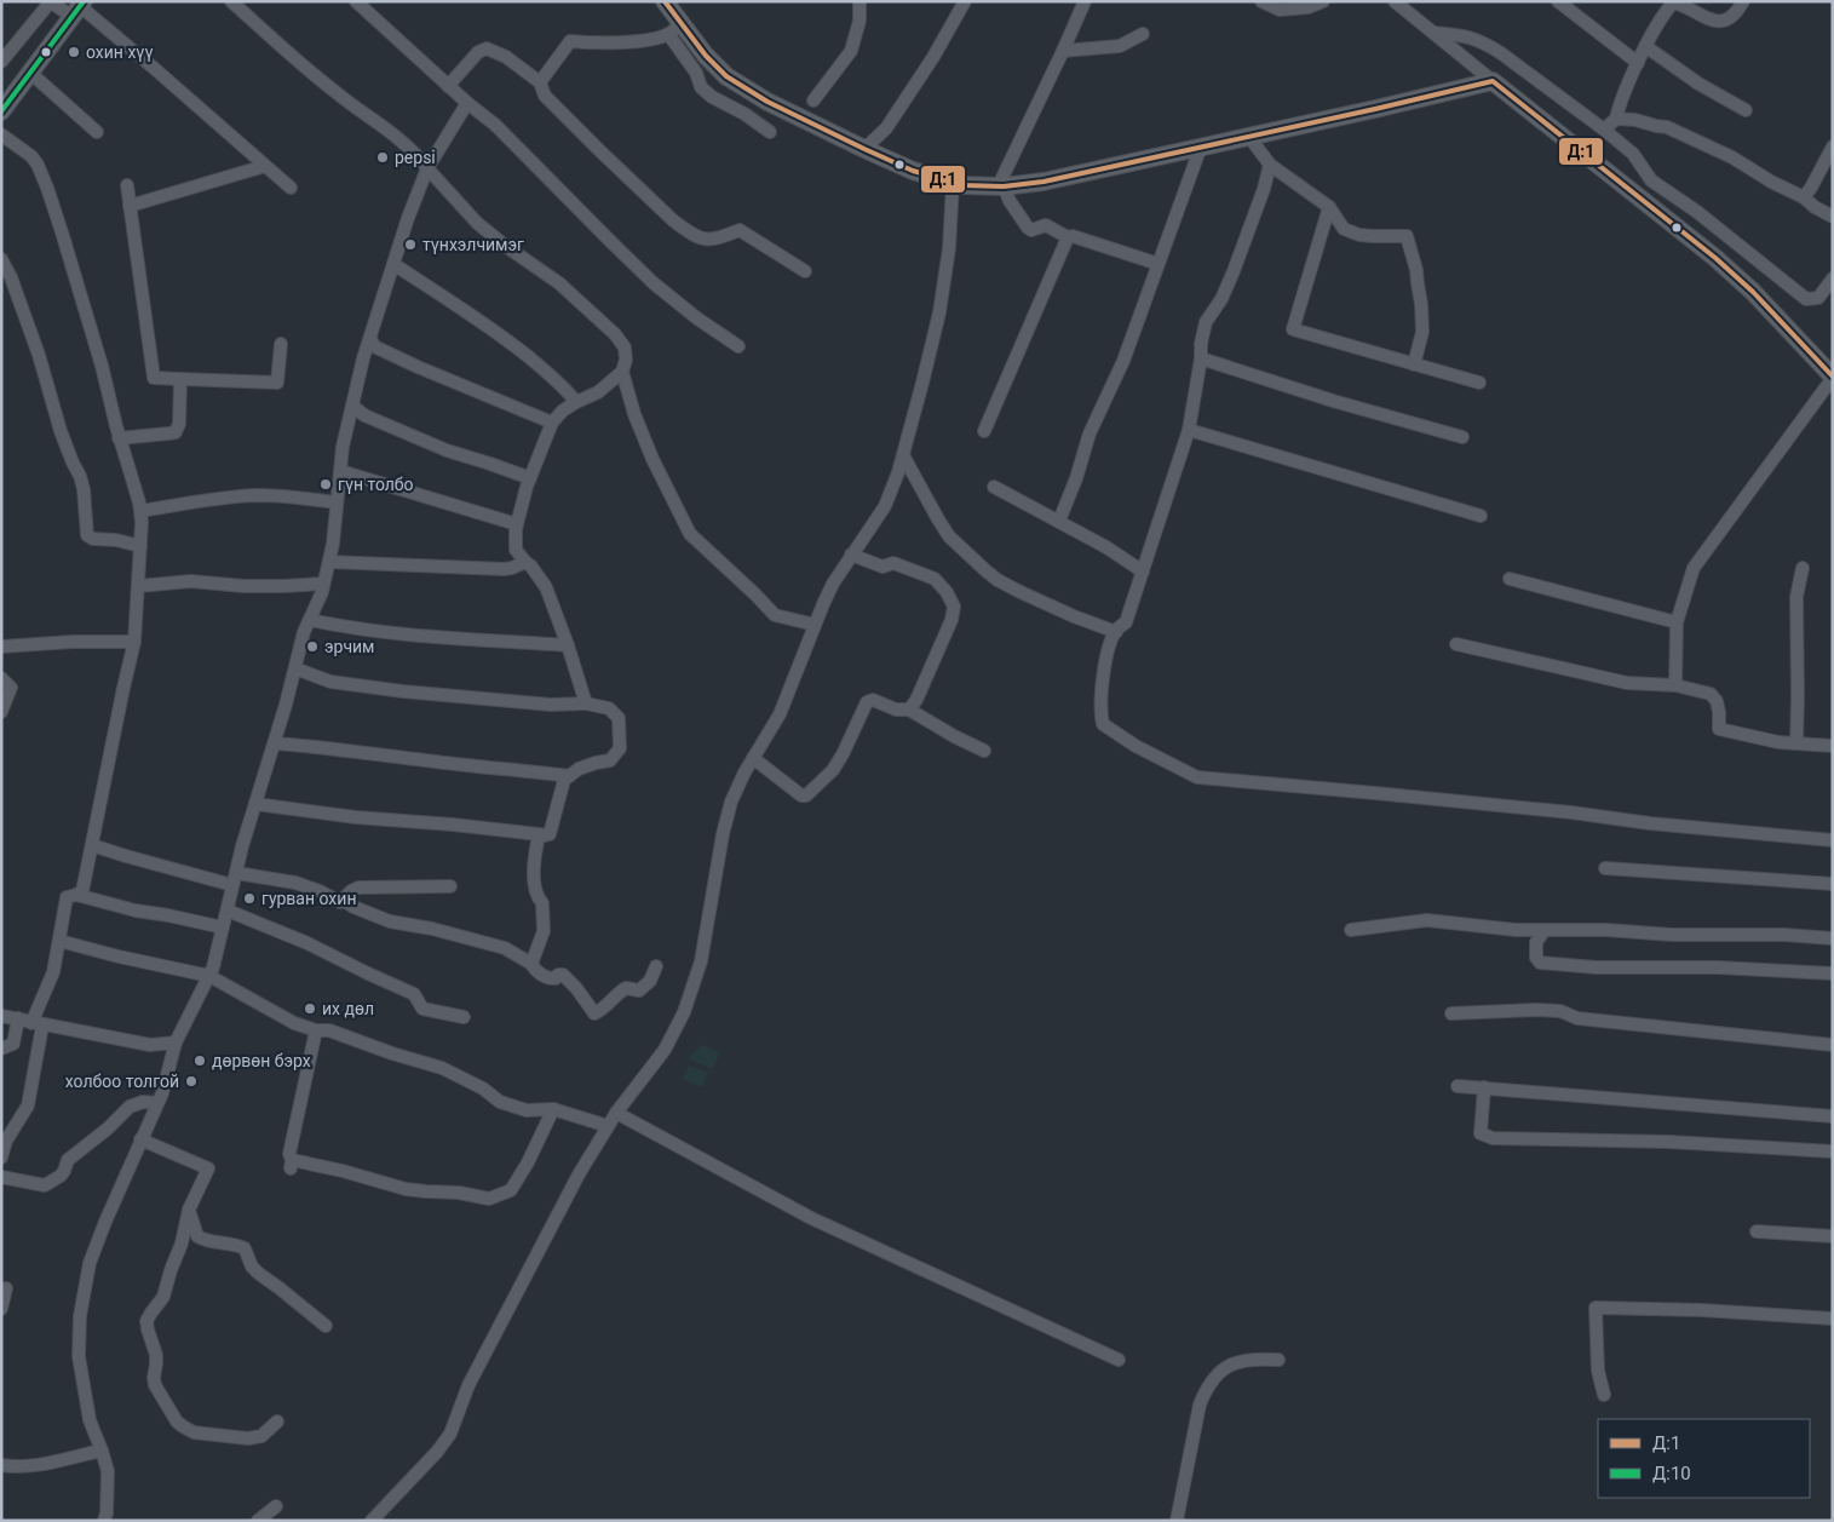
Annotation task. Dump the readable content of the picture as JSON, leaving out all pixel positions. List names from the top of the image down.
{
  "places": [
    "охин хүү",
    "pepsi",
    "түнхэлчимэг",
    "гүн толбо",
    "эрчим",
    "гурван охин",
    "их дөл",
    "дөрвөн бэрх",
    "холбоо толгой"
  ],
  "lines": ["transit line Д:1", "transit line Д:10"],
  "legend": ["Д:1", "Д:10"]
}
